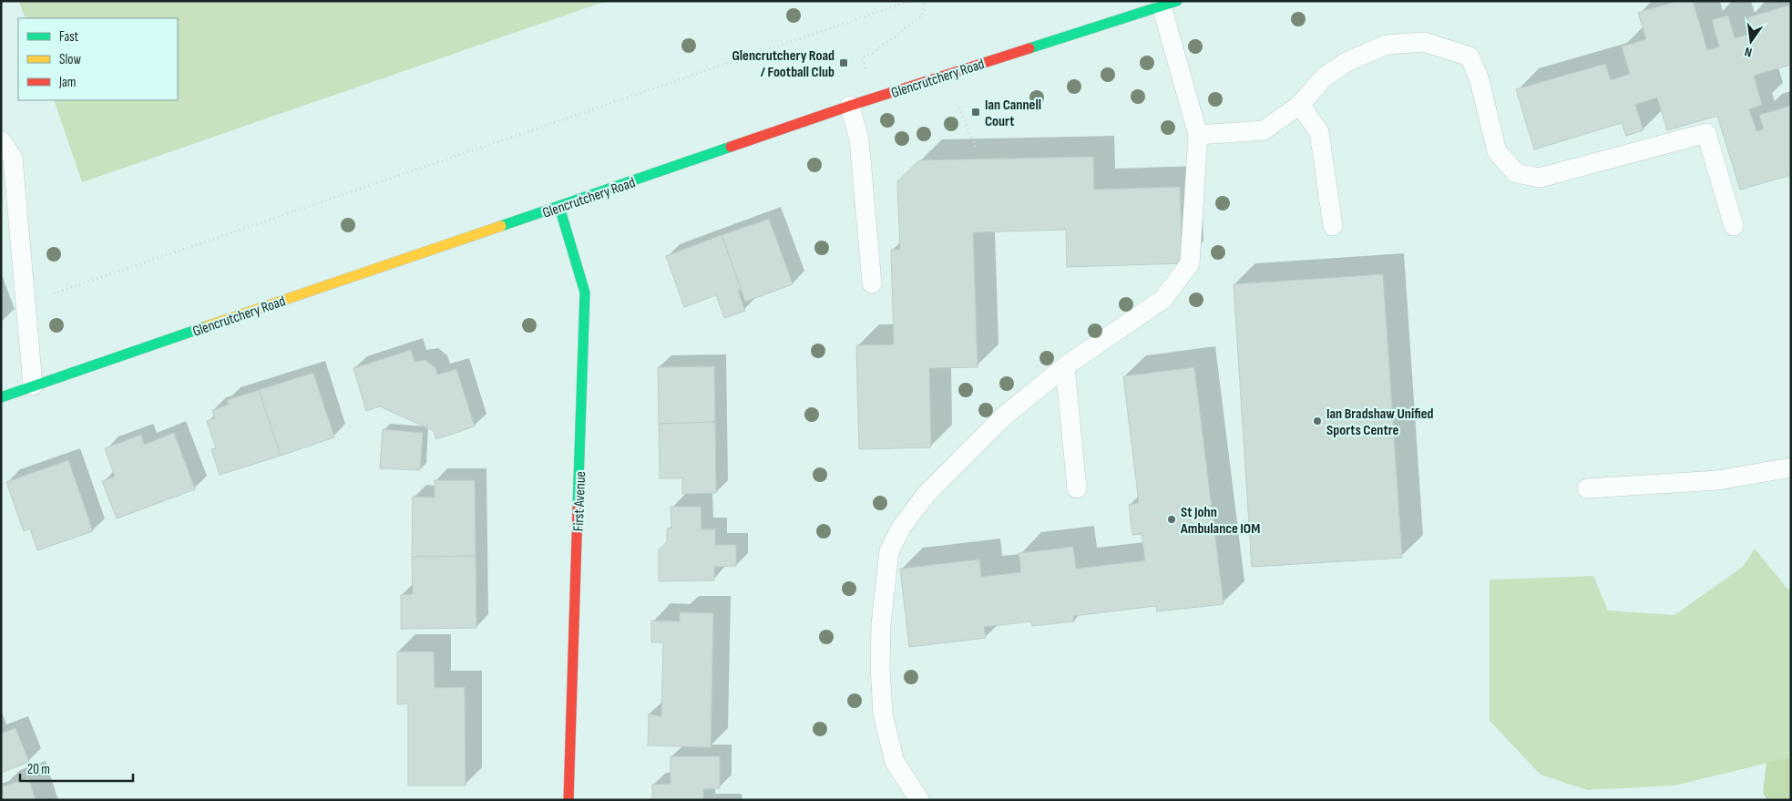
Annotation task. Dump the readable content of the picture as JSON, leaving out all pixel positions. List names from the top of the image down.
{
  "streets": {
    "main road": ["Glencrutchery Road", "First Avenue"]
  },
  "crossings": [
    ["Glencrutchery Road", "First Avenue"]
  ],
  "places": {
    "transit": ["Glencrutchery Road / Football Club", "Ian Cannell Court"],
    "other": ["Ian Bradshaw Unified Sports Centre", "St John Ambulance IOM"]
  },
  "legend": ["Fast", "Slow", "Jam"],
  "scale_bar": "20 m",
  "north": "bottom"
}
